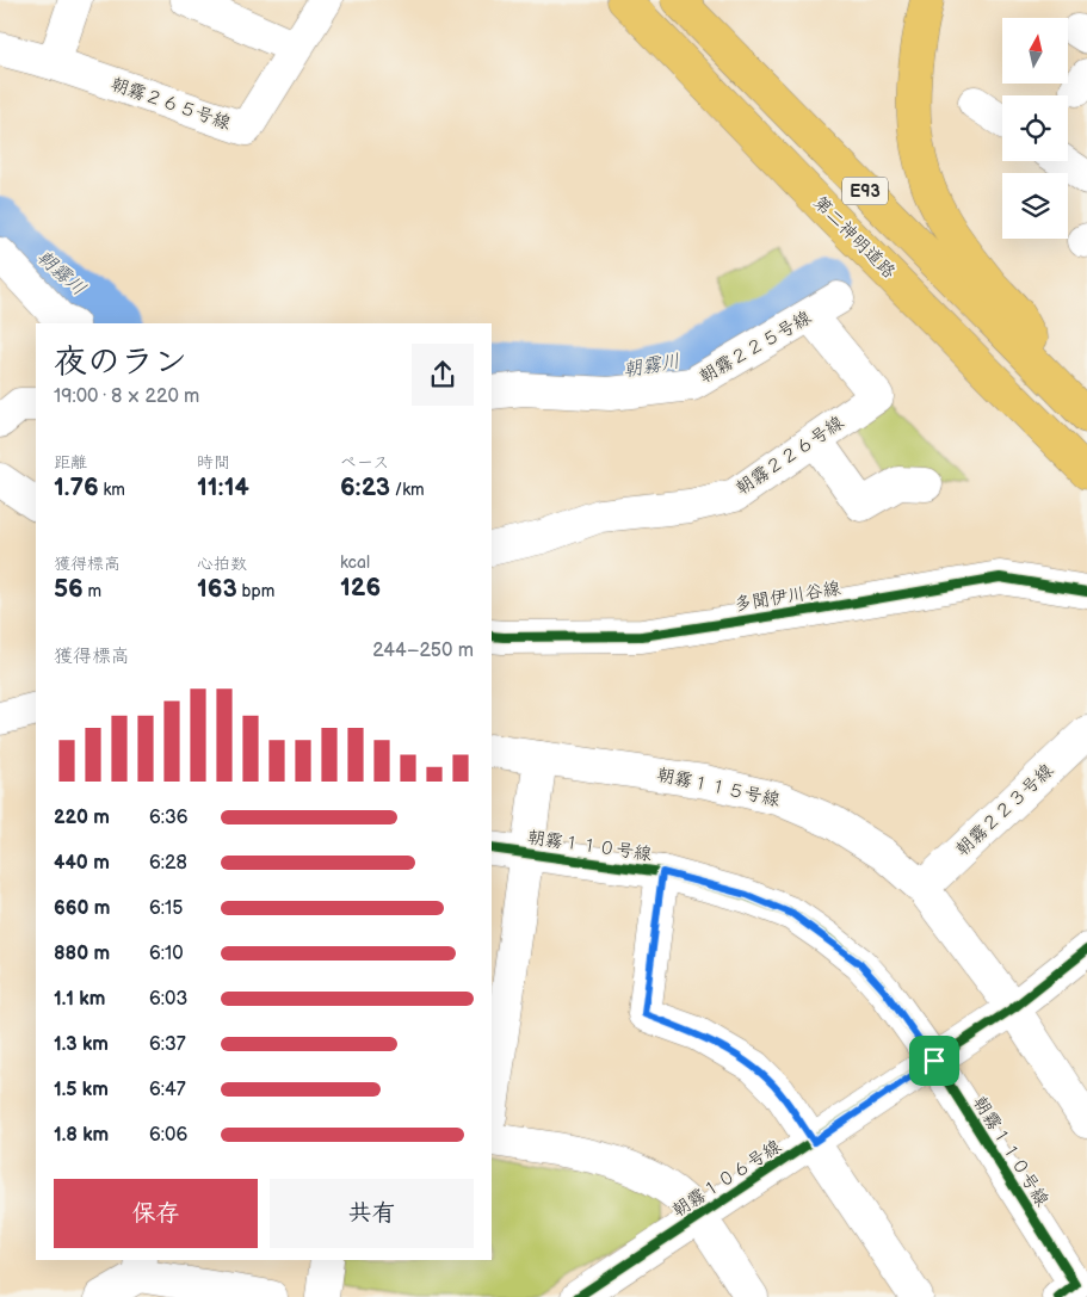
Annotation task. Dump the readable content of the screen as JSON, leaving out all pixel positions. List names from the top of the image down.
{
  "streets": {
    "highway": ["E93", "第二神明道路"],
    "street": [
      "朝霧２６５号線",
      "朝霧２２５号線",
      "朝霧２２６号線",
      "多聞伊川谷線",
      "朝霧１１５号線",
      "朝霧２２３号線",
      "朝霧１１０号線",
      "朝霧１０６号線"
    ]
  },
  "crossings": [
    ["朝霧２２５号線", "朝霧２２６号線"],
    ["朝霧１１５号線", "朝霧２２３号線"],
    ["朝霧１１５号線", "朝霧１０６号線"],
    ["朝霧１１０号線", "朝霧１０６号線"]
  ],
  "water": ["朝霧川"],
  "north": "top",
  "page": {
    "heading": ["夜のラン", "19:00 · 8 × 220 m"],
    "stats": [
      ["距離", "1.76 km"],
      ["時間", "11:14"],
      ["ペース", "6:23 /km"],
      ["獲得標高", "56 m"],
      ["心拍数", "163 bpm"],
      ["kcal", "126"]
    ],
    "chart": ["獲得標高", "244–250 m"],
    "list": [
      {
        "name": "220 m",
        "note": "6:36"
      },
      {
        "name": "440 m",
        "note": "6:28"
      },
      {
        "name": "660 m",
        "note": "6:15"
      },
      {
        "name": "880 m",
        "note": "6:10"
      },
      {
        "name": "1.1 km",
        "note": "6:03"
      },
      {
        "name": "1.3 km",
        "note": "6:37"
      },
      {
        "name": "1.5 km",
        "note": "6:47"
      },
      {
        "name": "1.8 km",
        "note": "6:06"
      }
    ],
    "buttons": ["保存", "共有"]
  }
}
